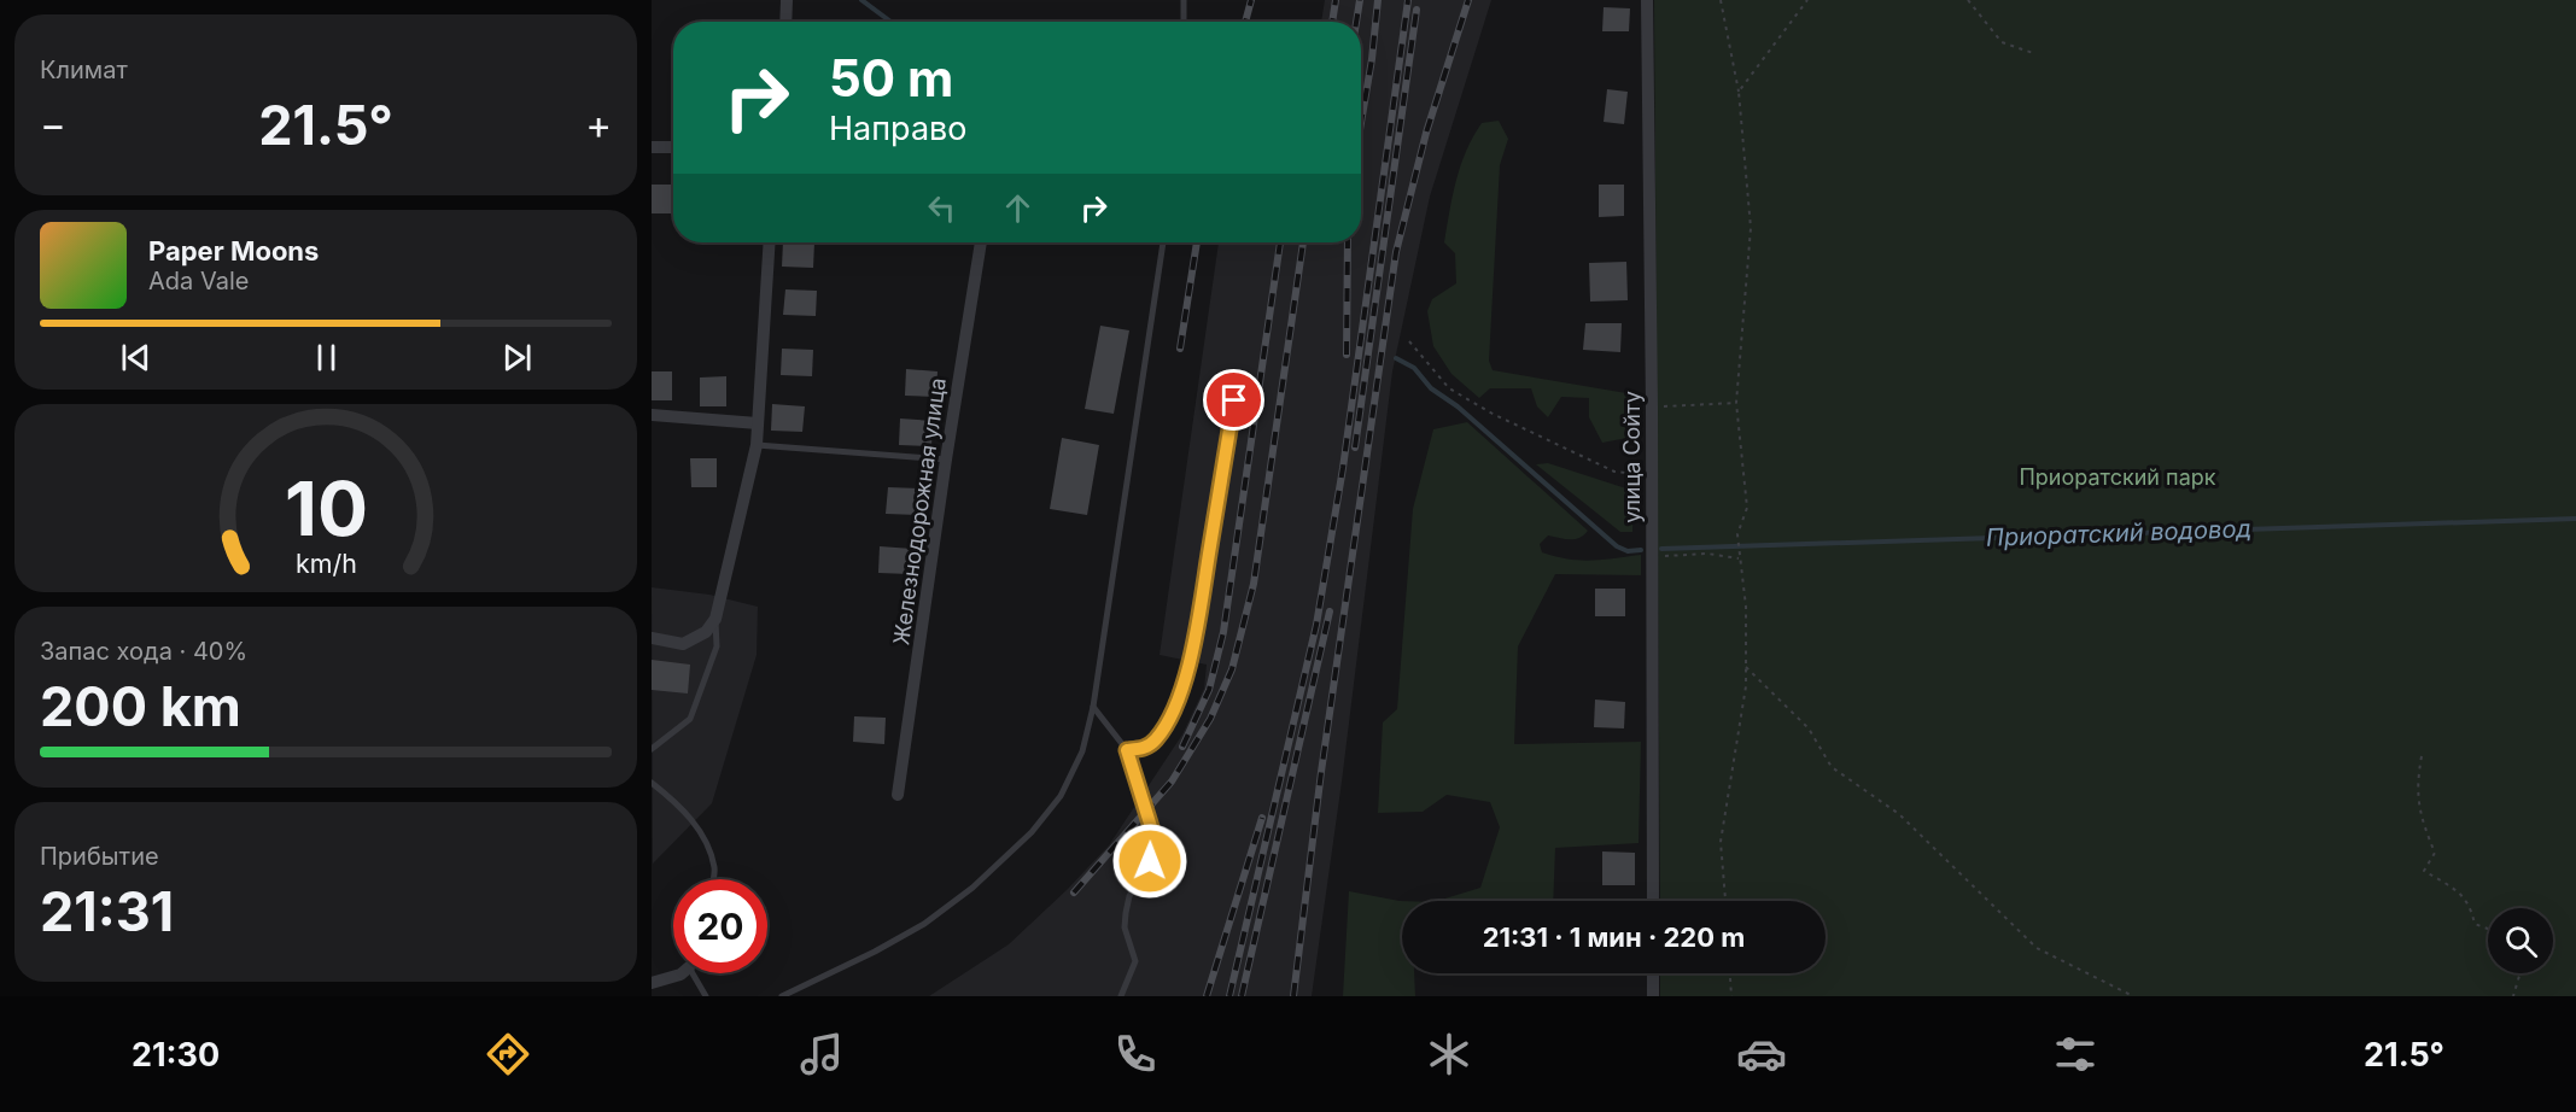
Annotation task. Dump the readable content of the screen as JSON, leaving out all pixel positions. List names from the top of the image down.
{
  "streets": {
    "street": ["улица Сойту", "Железнодорожная улица"]
  },
  "water": ["Приоратский водовод"],
  "parks": ["Приоратский парк"],
  "page": {
    "tile": [
      "Климат",
      ["Запас хода · 40%", "200 km"],
      ["Прибытие", "21:31"]
    ],
    "turn": ["50 m", "Направо"],
    "heat": ["−", "21.5°", "+"],
    "song": ["Paper Moons", "Ada Vale"],
    "limit": "20",
    "trip": "21:31 · 1 мин · 220 m",
    "tabs": ["21:30", "21.5°"],
    "gauge": ["10", "km/h"]
  }
}
